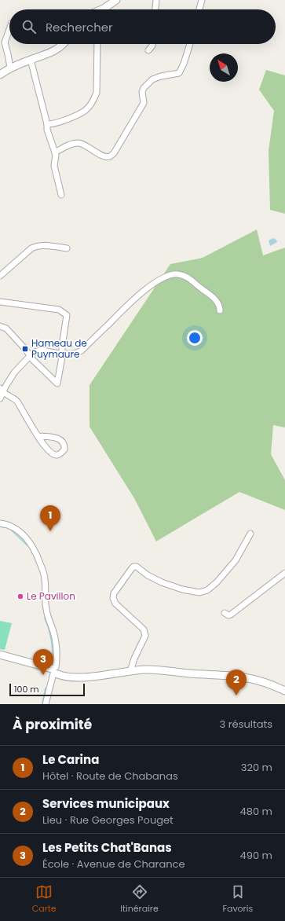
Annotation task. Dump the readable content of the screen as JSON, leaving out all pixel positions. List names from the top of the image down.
{
  "places": {
    "transit": ["Hameau de Puymaure"],
    "other": ["Le Pavillon"]
  },
  "scale_bar": "100 m",
  "north": "top left",
  "page": {
    "search": "Rechercher",
    "pins": ["1", "3", "2"],
    "scale": "100 m",
    "heading": ["À proximité", "3 résultats"],
    "list": [
      {
        "mark": "1",
        "name": "Le Carina",
        "note": "Hôtel · Route de Chabanas",
        "value": "320 m"
      },
      {
        "mark": "2",
        "name": "Services municipaux",
        "note": "Lieu · Rue Georges Pouget",
        "value": "480 m"
      },
      {
        "mark": "3",
        "name": "Les Petits Chat'Banas",
        "note": "École · Avenue de Charance",
        "value": "490 m"
      }
    ],
    "nav": ["Carte", "Itinéraire", "Favoris"]
  }
}
